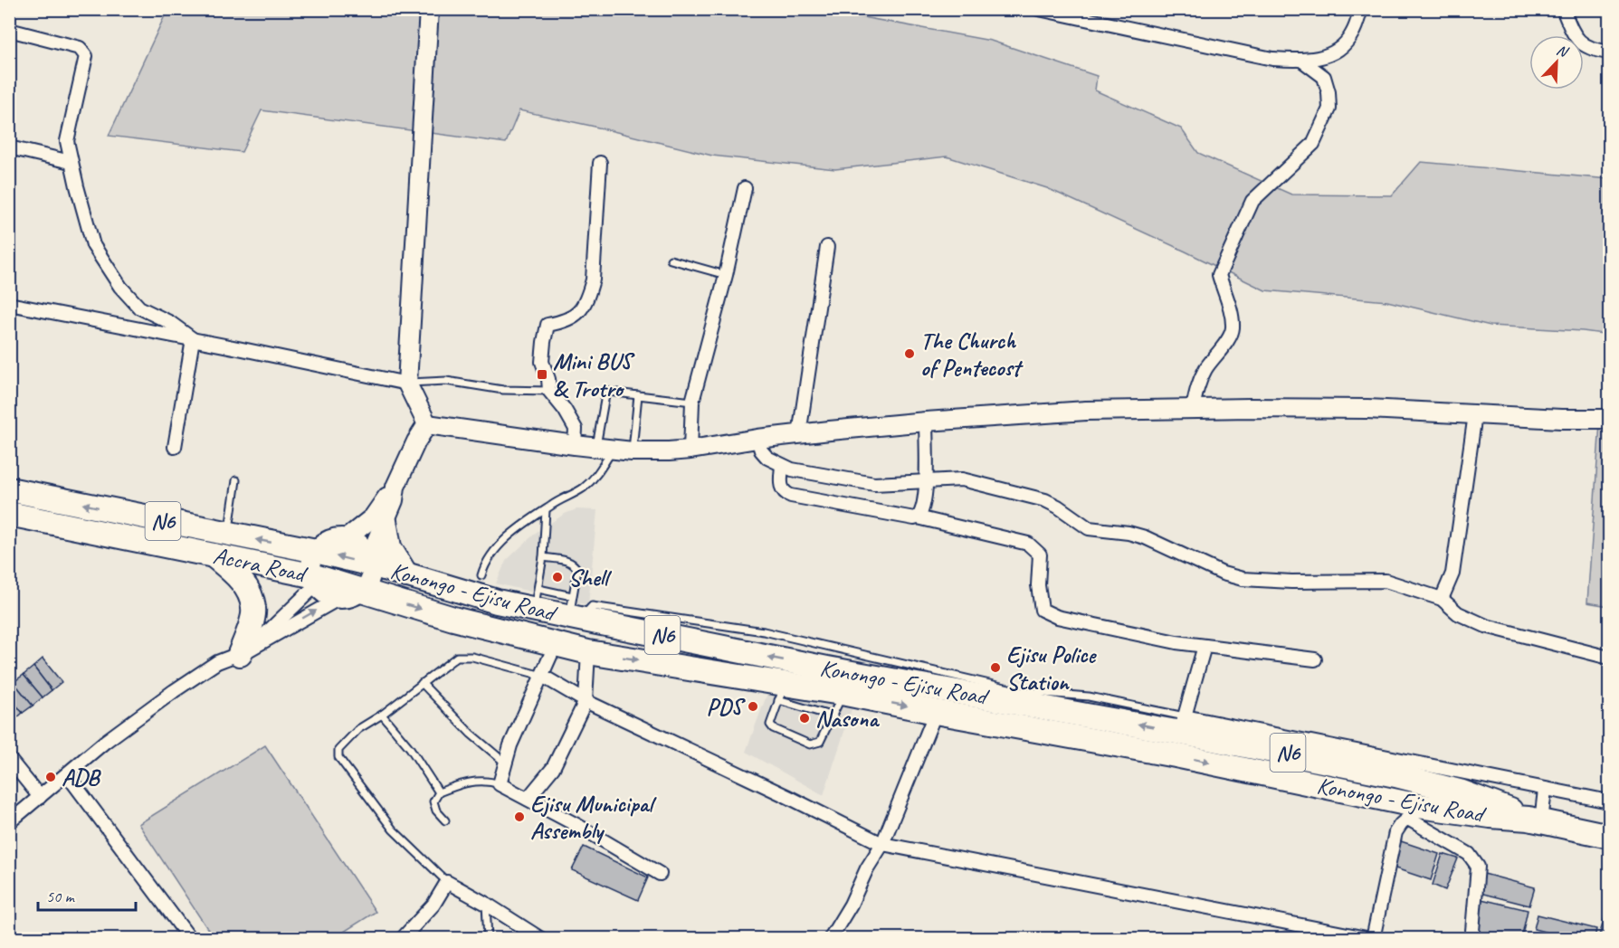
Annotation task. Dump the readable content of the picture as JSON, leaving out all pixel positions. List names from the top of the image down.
{
  "streets": {
    "highway": ["N6", "Accra Road", "Konongo - Ejisu Road"]
  },
  "crossings": [
    ["Accra Road", "Konongo - Ejisu Road"]
  ],
  "places": {
    "other": [
      "The Church of Pentecost",
      "Shell",
      "Ejisu Police Station",
      "PDS",
      "Nasona",
      "ADB",
      "Ejisu Municipal Assembly"
    ],
    "transit": ["Mini BUS & Trotro"]
  },
  "scale_bar": "50 m",
  "north": "top right"
}
